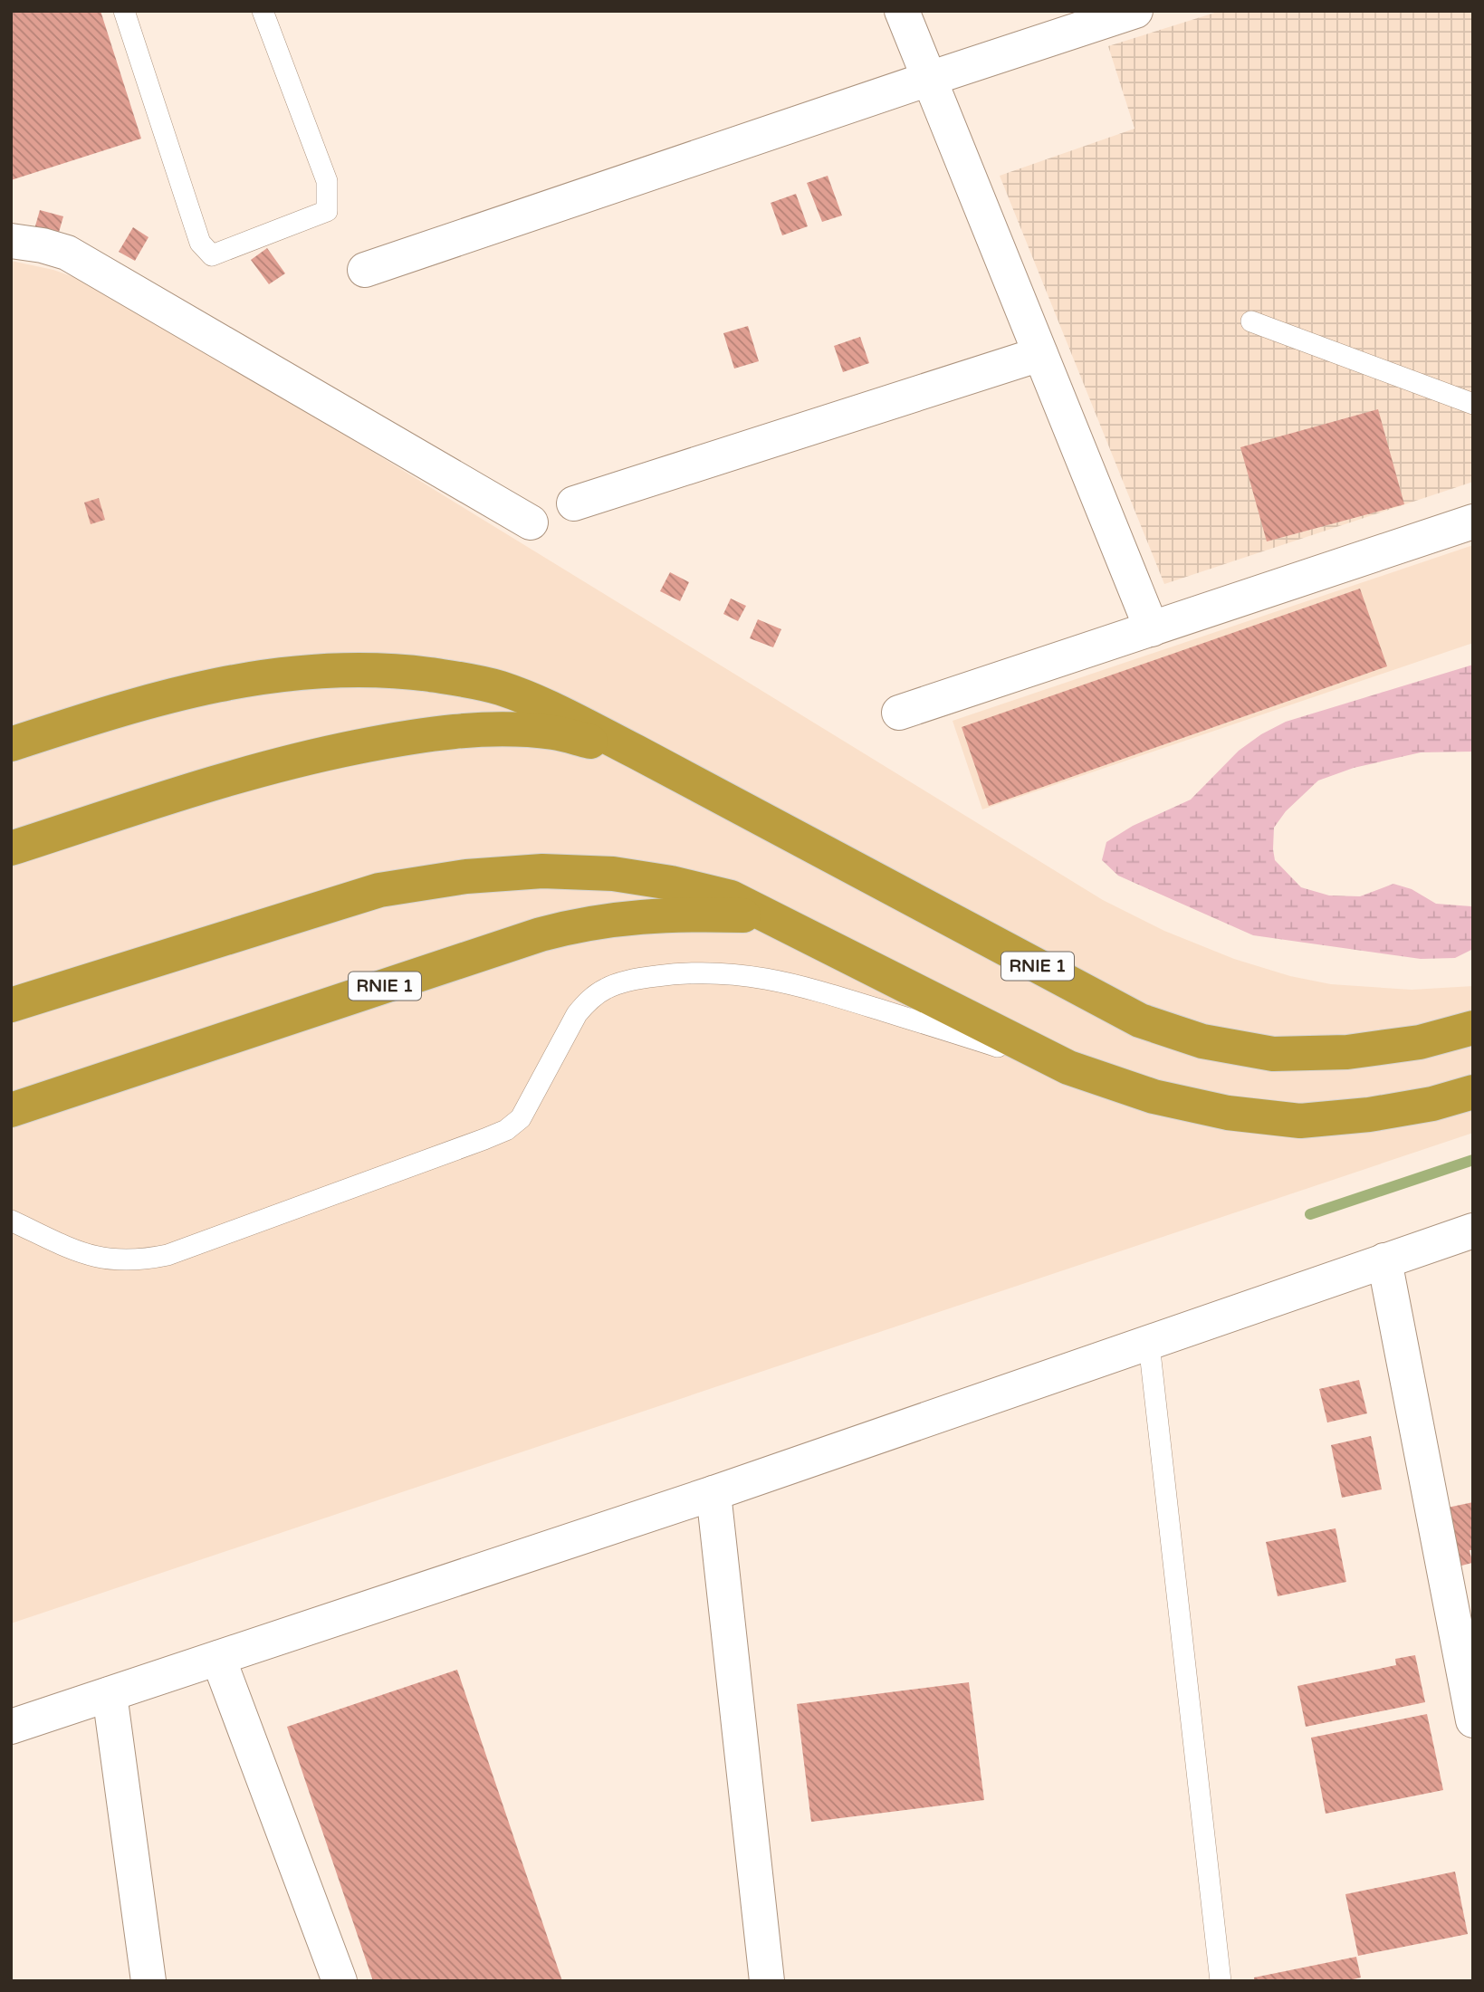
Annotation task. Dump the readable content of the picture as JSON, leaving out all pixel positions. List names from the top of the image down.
{
  "streets": {
    "highway": ["RNIE 1"]
  }
}
